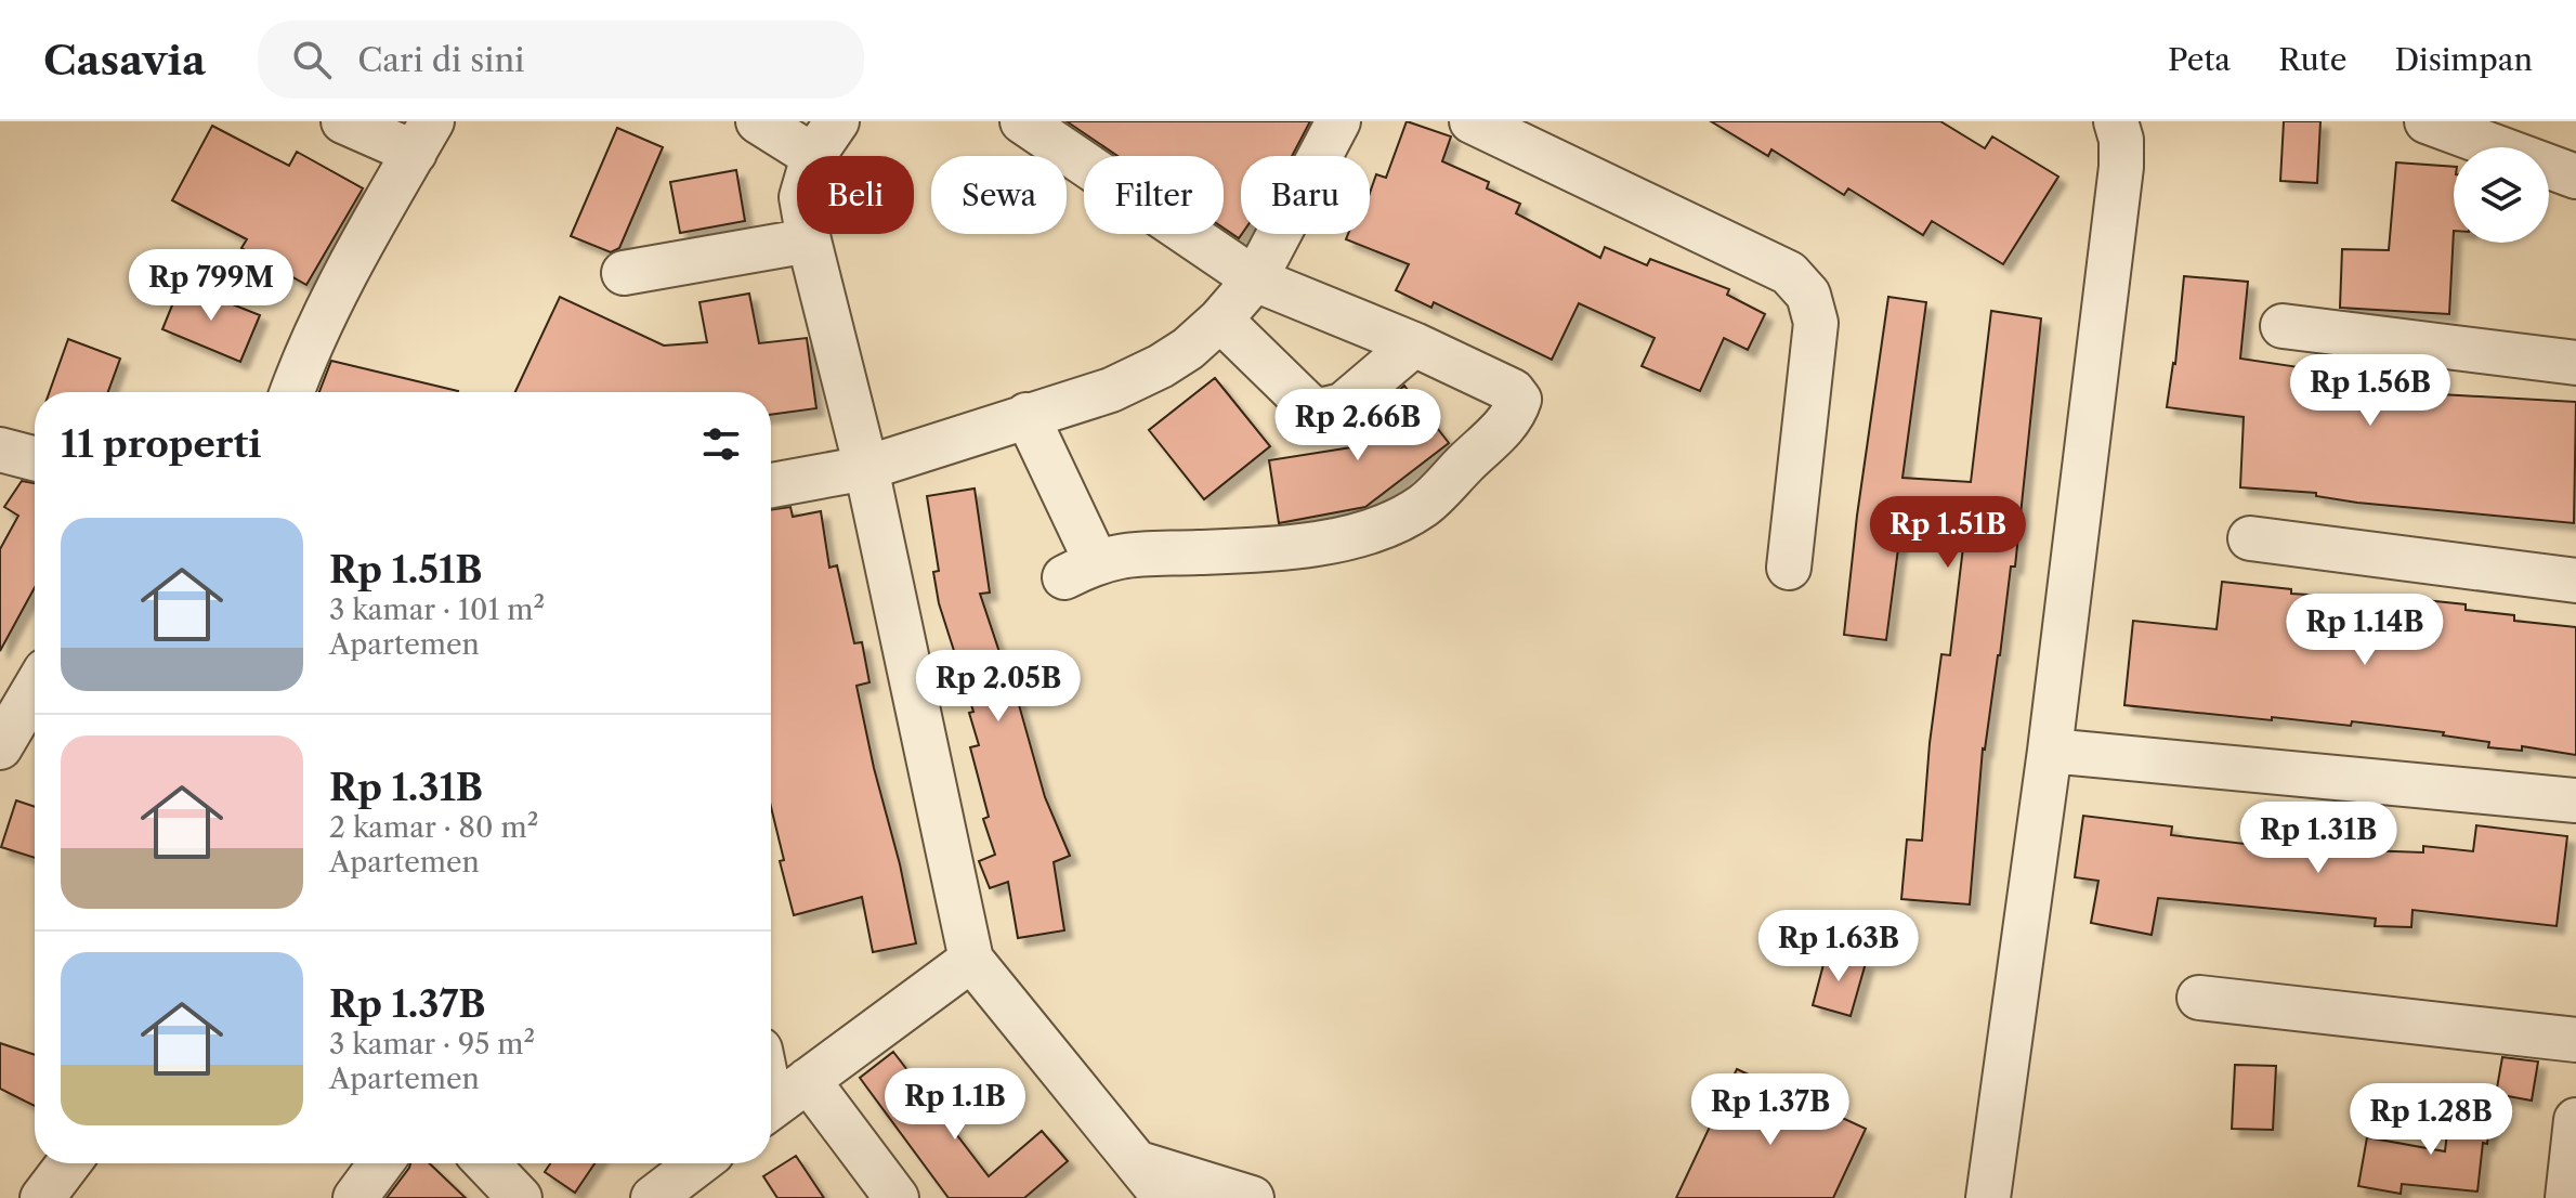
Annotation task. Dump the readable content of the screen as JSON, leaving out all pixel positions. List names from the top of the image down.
{
  "page": {
    "header": "Casavia",
    "search": "Cari di sini",
    "nav": ["Peta", "Rute", "Disimpan"],
    "chip": [
      "Beli",
      "Sewa",
      "Filter",
      "Baru"
    ],
    "price": [
      "Rp 799M",
      "Rp 1.56B",
      "Rp 2.66B",
      "Rp 1.51B",
      "Rp 1.14B",
      "Rp 2.05B",
      "Rp 1.31B",
      "Rp 1.63B",
      "Rp 1.1B",
      "Rp 1.37B",
      "Rp 1.28B"
    ],
    "heading": "11 properti",
    "list": [
      {
        "name": "Rp 1.51B",
        "note": "3 kamar · 101 m² · Apartemen"
      },
      {
        "name": "Rp 1.31B",
        "note": "2 kamar · 80 m² · Apartemen"
      },
      {
        "name": "Rp 1.37B",
        "note": "3 kamar · 95 m² · Apartemen"
      }
    ]
  }
}
